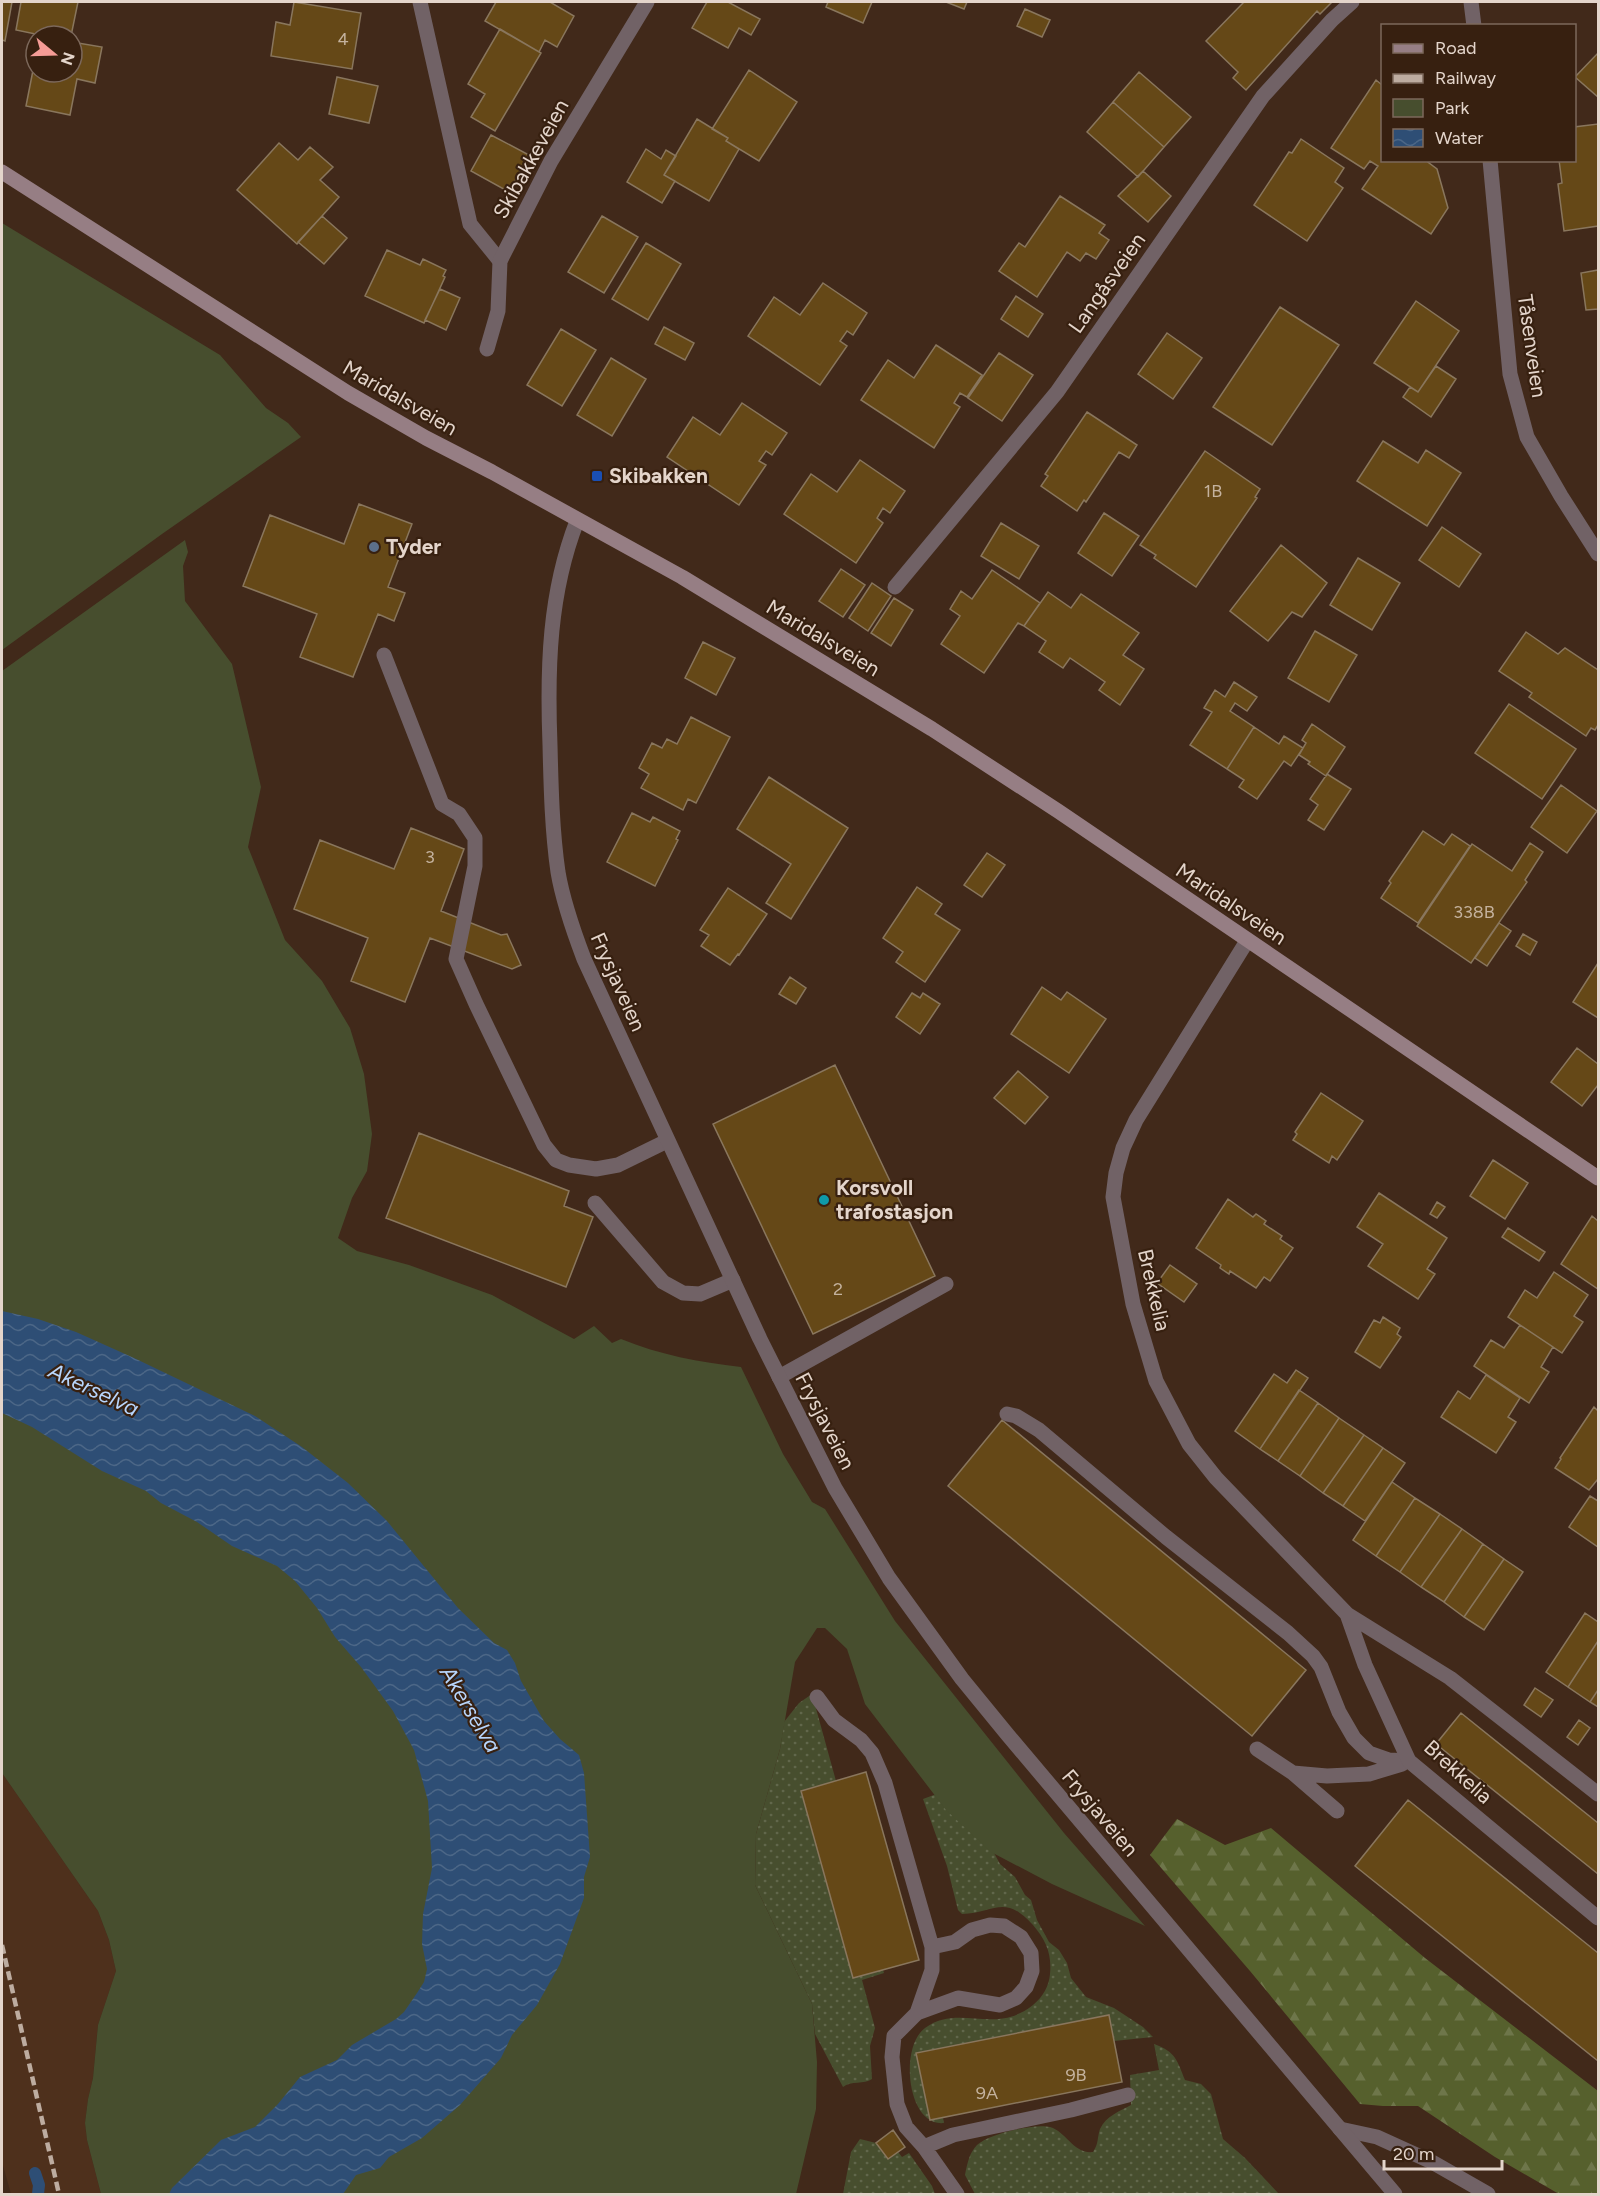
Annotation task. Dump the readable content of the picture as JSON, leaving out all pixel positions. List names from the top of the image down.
{
  "streets": {
    "main road": ["Maridalsveien"],
    "street": [
      "Skibakkeveien",
      "Langåsveien",
      "Tåsenveien",
      "Frysjaveien",
      "Brekkelia"
    ]
  },
  "crossings": [
    ["Maridalsveien", "Frysjaveien"],
    ["Maridalsveien", "Brekkelia"]
  ],
  "water": ["Akerselva"],
  "places": {
    "transit": ["Skibakken"],
    "other": ["Tyder", "Korsvoll trafostasjon"]
  },
  "house_numbers": [
    "4",
    "1B",
    "3",
    "338B",
    "2",
    "9B",
    "9A"
  ],
  "legend": [
    "Road",
    "Railway",
    "Park",
    "Water"
  ],
  "scale_bar": "20 m",
  "north": "right"
}
